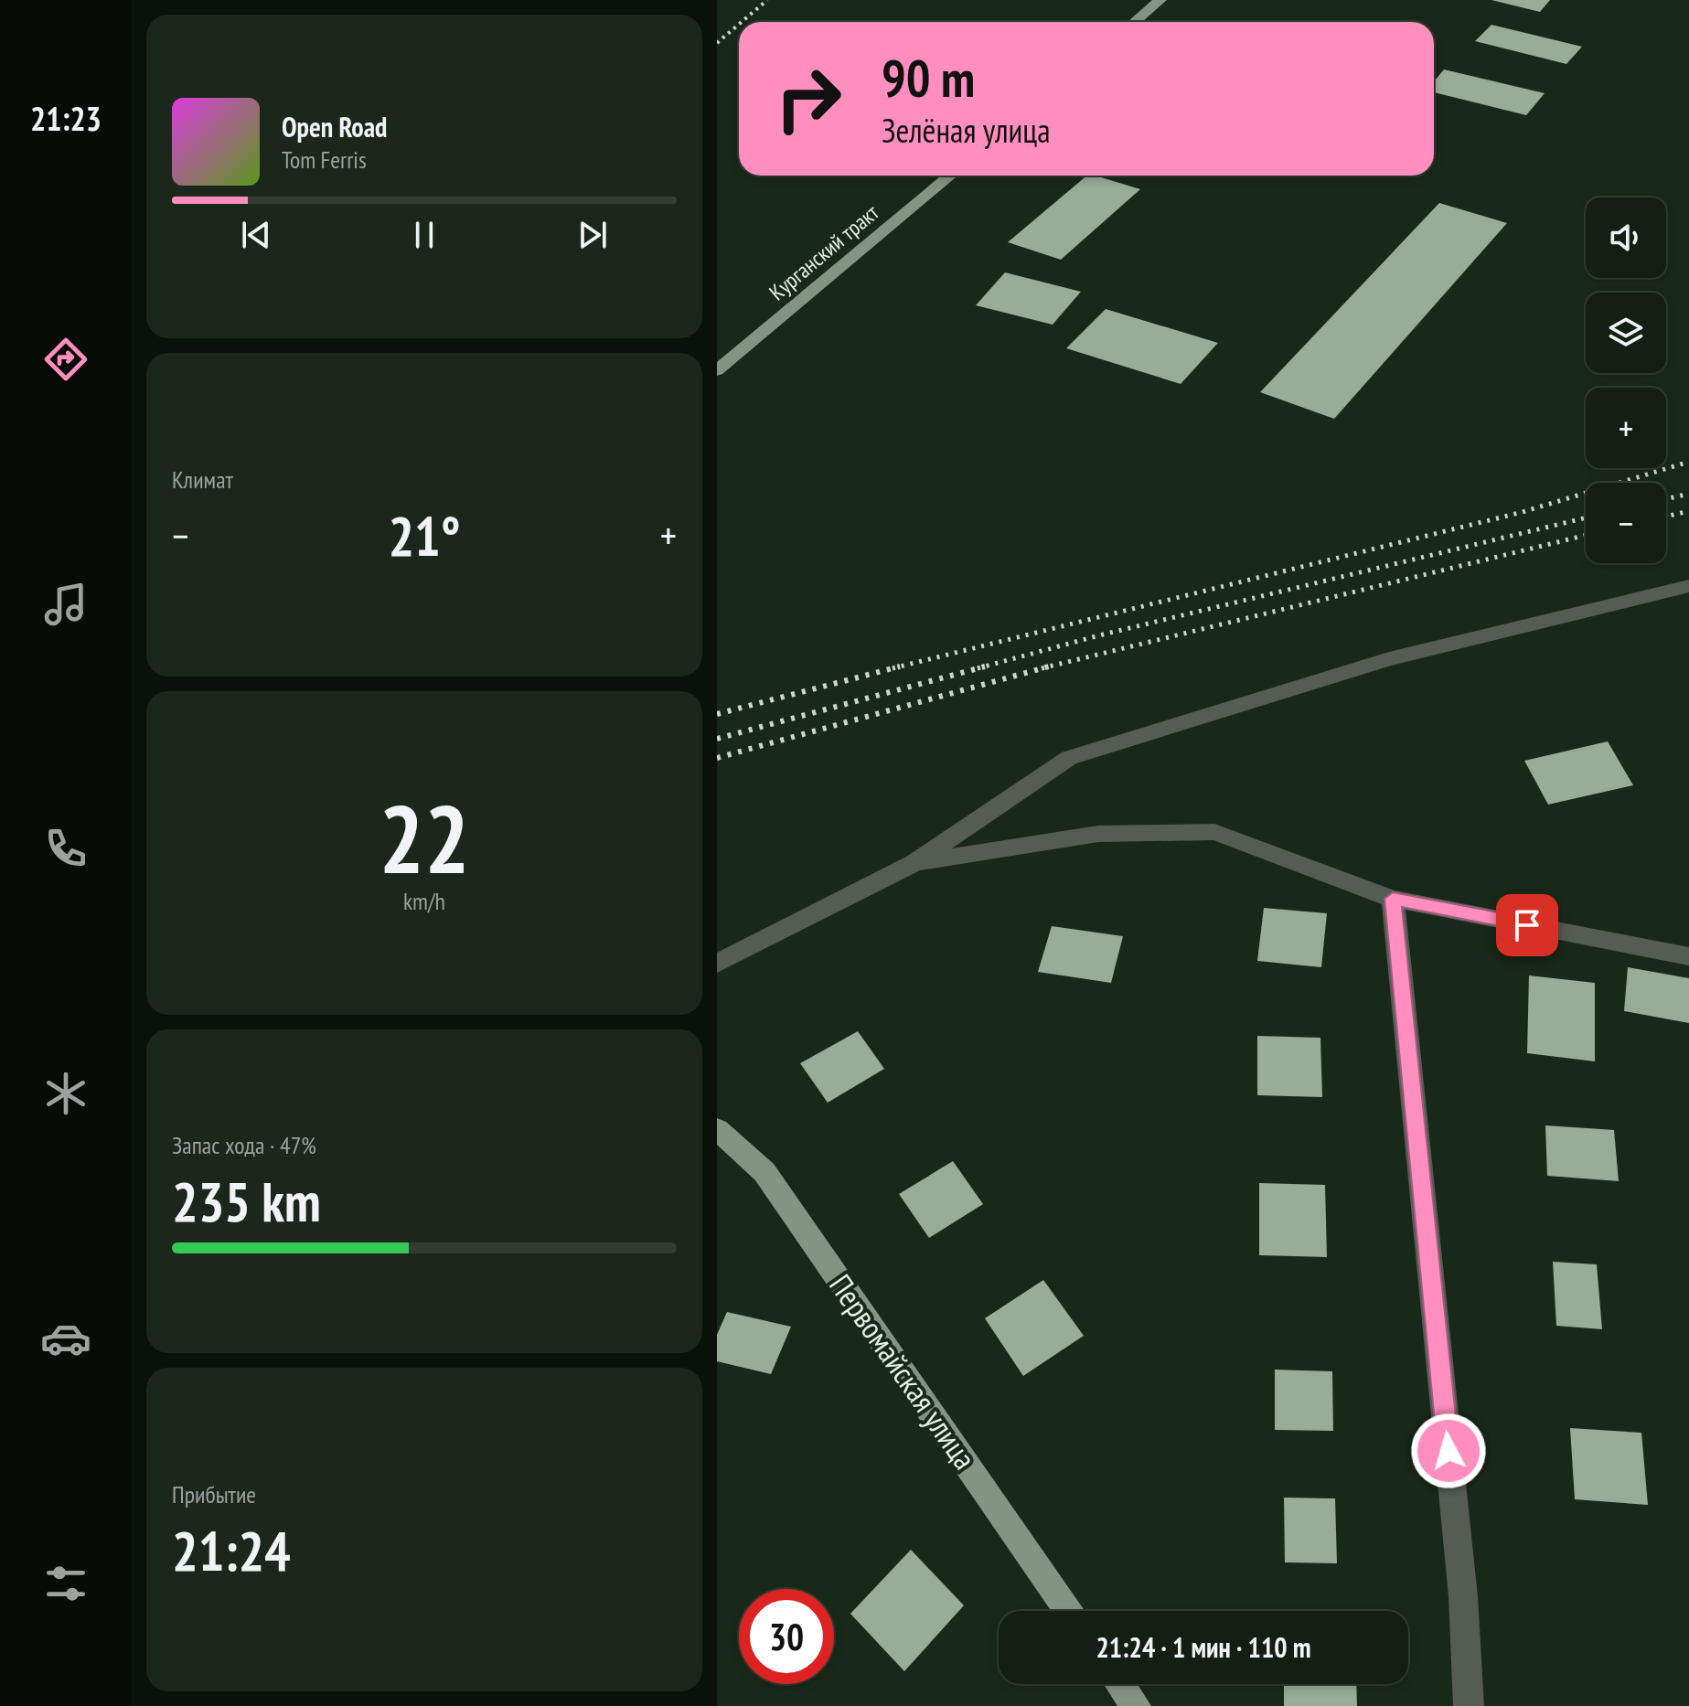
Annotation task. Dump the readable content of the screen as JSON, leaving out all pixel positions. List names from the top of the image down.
{
  "streets": {
    "main road": ["Курганский тракт", "Первомайская улица"]
  },
  "page": {
    "tabs": "21:23",
    "turn": ["90 m", "Зелёная улица"],
    "song": ["Open Road", "Tom Ferris"],
    "map_buttons": ["+", "−"],
    "tile": [
      "Климат",
      ["22", "km/h"],
      ["Запас хода · 47%", "235 km"],
      ["Прибытие", "21:24"]
    ],
    "heat": ["−", "21°", "+"],
    "limit": "30",
    "trip": "21:24 · 1 мин · 110 m"
  }
}
